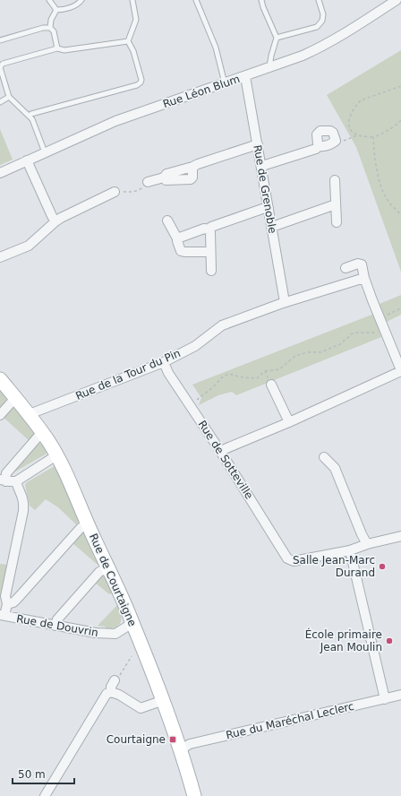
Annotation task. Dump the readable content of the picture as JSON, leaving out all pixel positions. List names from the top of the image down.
{
  "streets": {
    "street": [
      "Rue Léon Blum",
      "Rue de Grenoble",
      "Rue de la Tour du Pin",
      "Rue de Sotteville",
      "Rue de Courtaigne",
      "Rue de Douvrin",
      "Rue du Maréchal Leclerc"
    ]
  },
  "crossings": [
    ["Rue Léon Blum", "Rue de Grenoble"],
    ["Rue de Grenoble", "Rue de la Tour du Pin"],
    ["Rue de la Tour du Pin", "Rue de Sotteville"],
    ["Rue de la Tour du Pin", "Rue de Courtaigne"],
    ["Rue de Courtaigne", "Rue de Douvrin"],
    ["Rue de Courtaigne", "Rue du Maréchal Leclerc"]
  ],
  "places": {
    "other": ["Salle Jean-Marc Durand", "École primaire Jean Moulin"],
    "transit": ["Courtaigne"]
  },
  "scale_bar": "50 m"
}
